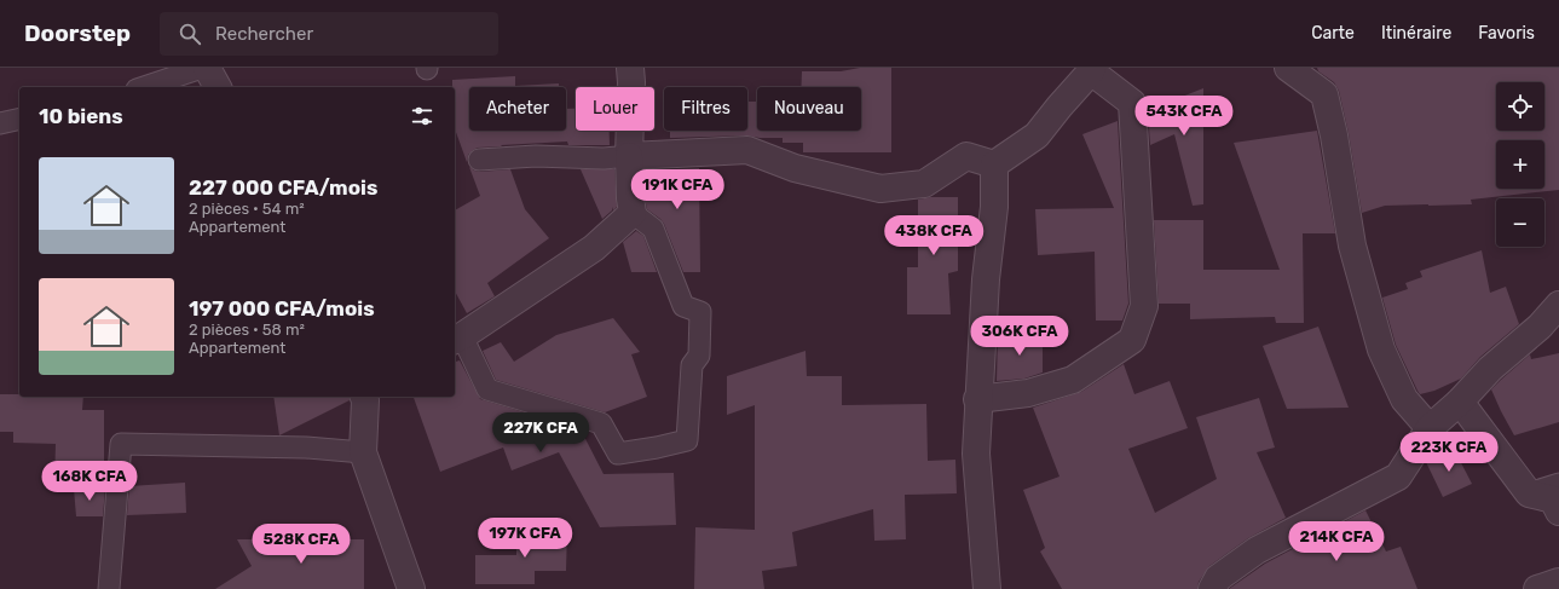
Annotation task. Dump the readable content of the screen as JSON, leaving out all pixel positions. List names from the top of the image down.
{
  "page": {
    "header": "Doorstep",
    "search": "Rechercher",
    "nav": ["Carte", "Itinéraire", "Favoris"],
    "map_buttons": ["+", "−"],
    "chip": [
      "Acheter",
      "Louer",
      "Filtres",
      "Nouveau"
    ],
    "heading": "10 biens",
    "price": [
      "543K CFA",
      "191K CFA",
      "438K CFA",
      "306K CFA",
      "227K CFA",
      "223K CFA",
      "168K CFA",
      "197K CFA",
      "214K CFA",
      "528K CFA"
    ],
    "list": [
      {
        "name": "227 000 CFA/mois",
        "note": "2 pièces · 54 m² · Appartement"
      },
      {
        "name": "197 000 CFA/mois",
        "note": "2 pièces · 58 m² · Appartement"
      }
    ]
  }
}
